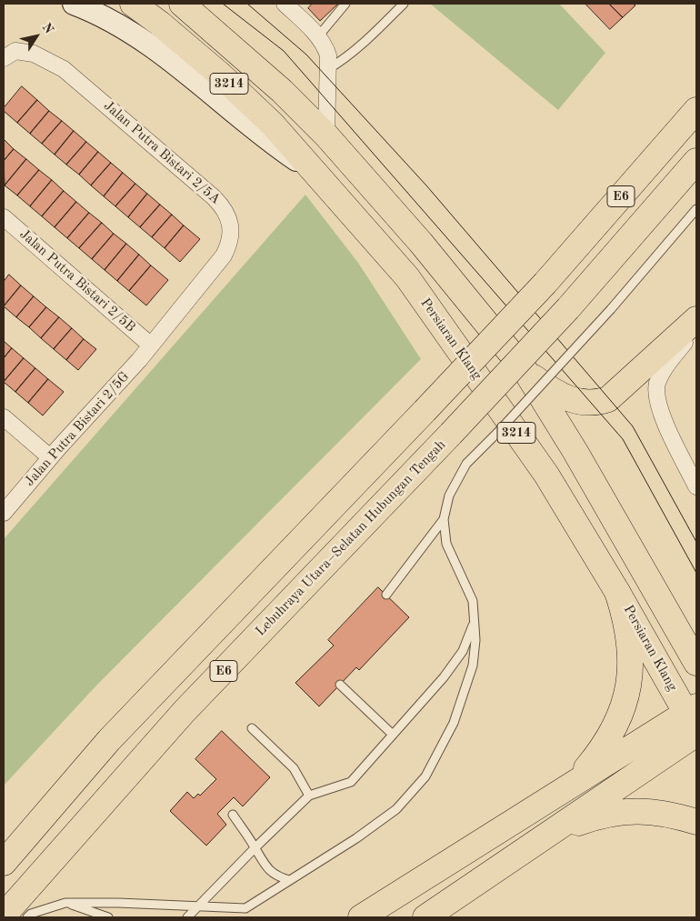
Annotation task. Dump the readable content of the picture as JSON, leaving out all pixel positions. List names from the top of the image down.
{
  "streets": {
    "main road": [
      "3214",
      "E6",
      "Persiaran Klang",
      "Lebuhraya Utara–Selatan Hubungan Tengah"
    ],
    "street": ["Jalan Putra Bistari 2/5A", "Jalan Putra Bistari 2/5B", "Jalan Putra Bistari 2/5G"]
  },
  "crossings": [
    ["Jalan Putra Bistari 2/5A", "Jalan Putra Bistari 2/5B"],
    ["Jalan Putra Bistari 2/5A", "Jalan Putra Bistari 2/5G"],
    ["Jalan Putra Bistari 2/5B", "Jalan Putra Bistari 2/5G"]
  ],
  "north": "top right"
}
